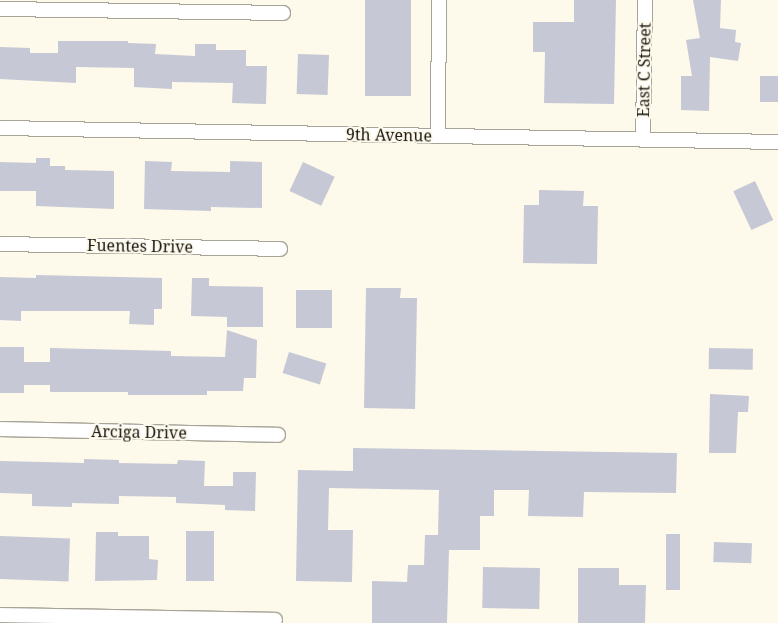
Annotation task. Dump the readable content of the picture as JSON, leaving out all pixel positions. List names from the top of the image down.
{
  "streets": {
    "street": [
      "East C Street",
      "9th Avenue",
      "Fuentes Drive",
      "Arciga Drive"
    ]
  },
  "crossings": [
    ["East C Street", "9th Avenue"]
  ]
}
